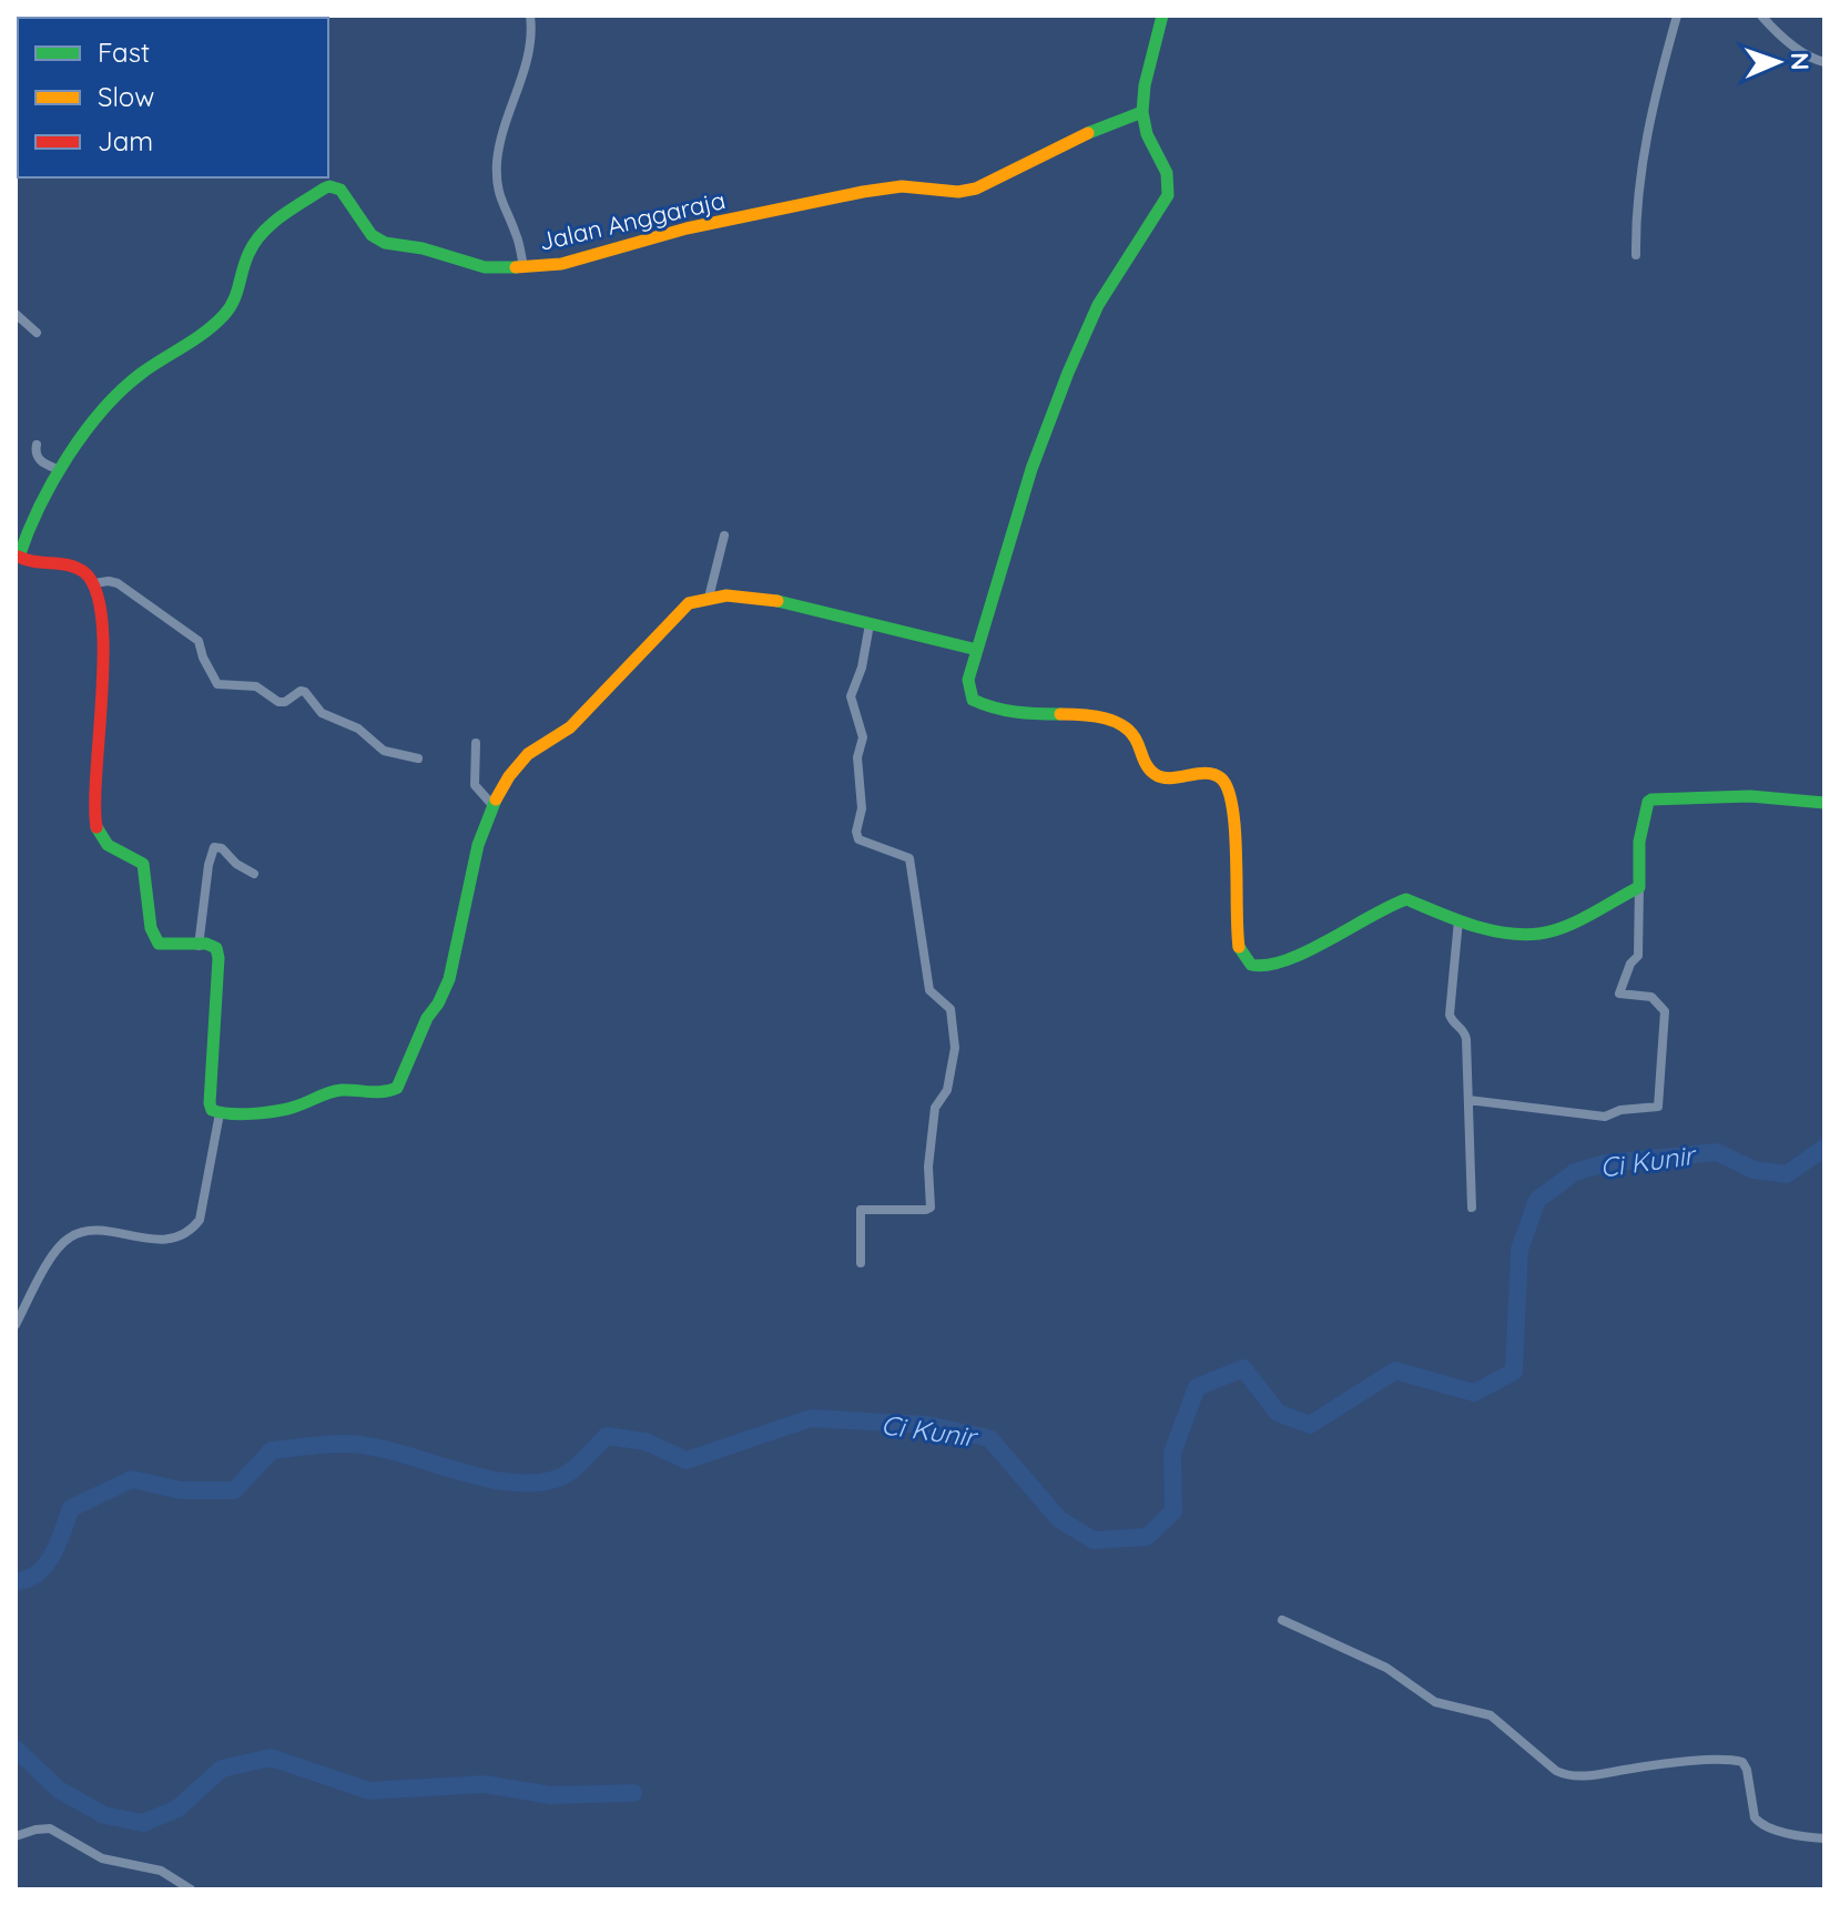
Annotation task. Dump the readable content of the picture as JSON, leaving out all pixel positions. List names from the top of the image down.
{
  "streets": {
    "street": ["Jalan Anggaraja"]
  },
  "water": ["Ci Kunir"],
  "legend": ["Fast", "Slow", "Jam"],
  "north": "right"
}
